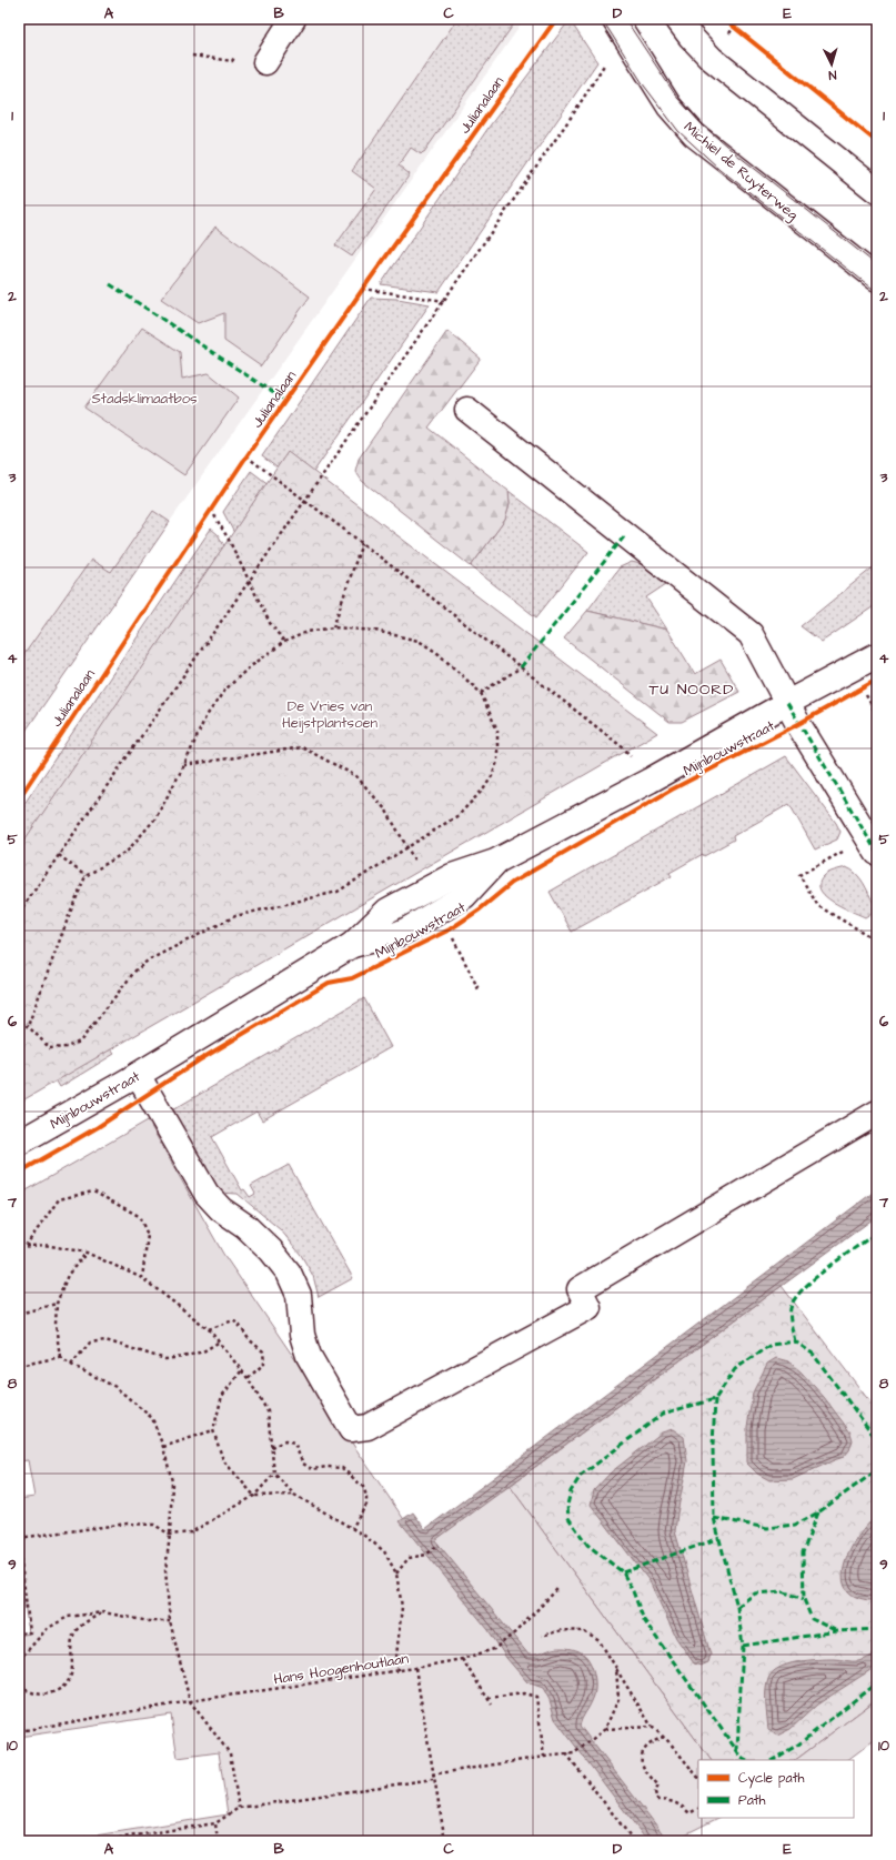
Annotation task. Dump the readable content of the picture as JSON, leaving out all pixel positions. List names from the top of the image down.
{
  "streets": {
    "main road": ["Michiel de Ruyterweg", "Mijnbouwstraat"],
    "path": ["Hans Hoogenhoutlaan"],
    "cycle path": ["Julianalaan"]
  },
  "districts": ["TU NOORD"],
  "parks": ["Stadsklimaatbos", "De Vries van Heijstplantsoen"],
  "legend": ["Cycle path", "Path"],
  "north": "bottom",
  "grid": {
    "columns": [
      "A",
      "B",
      "C",
      "D",
      "E"
    ],
    "rows": [
      "1",
      "2",
      "3",
      "4",
      "5",
      "6",
      "7",
      "8",
      "9",
      "10"
    ]
  }
}
